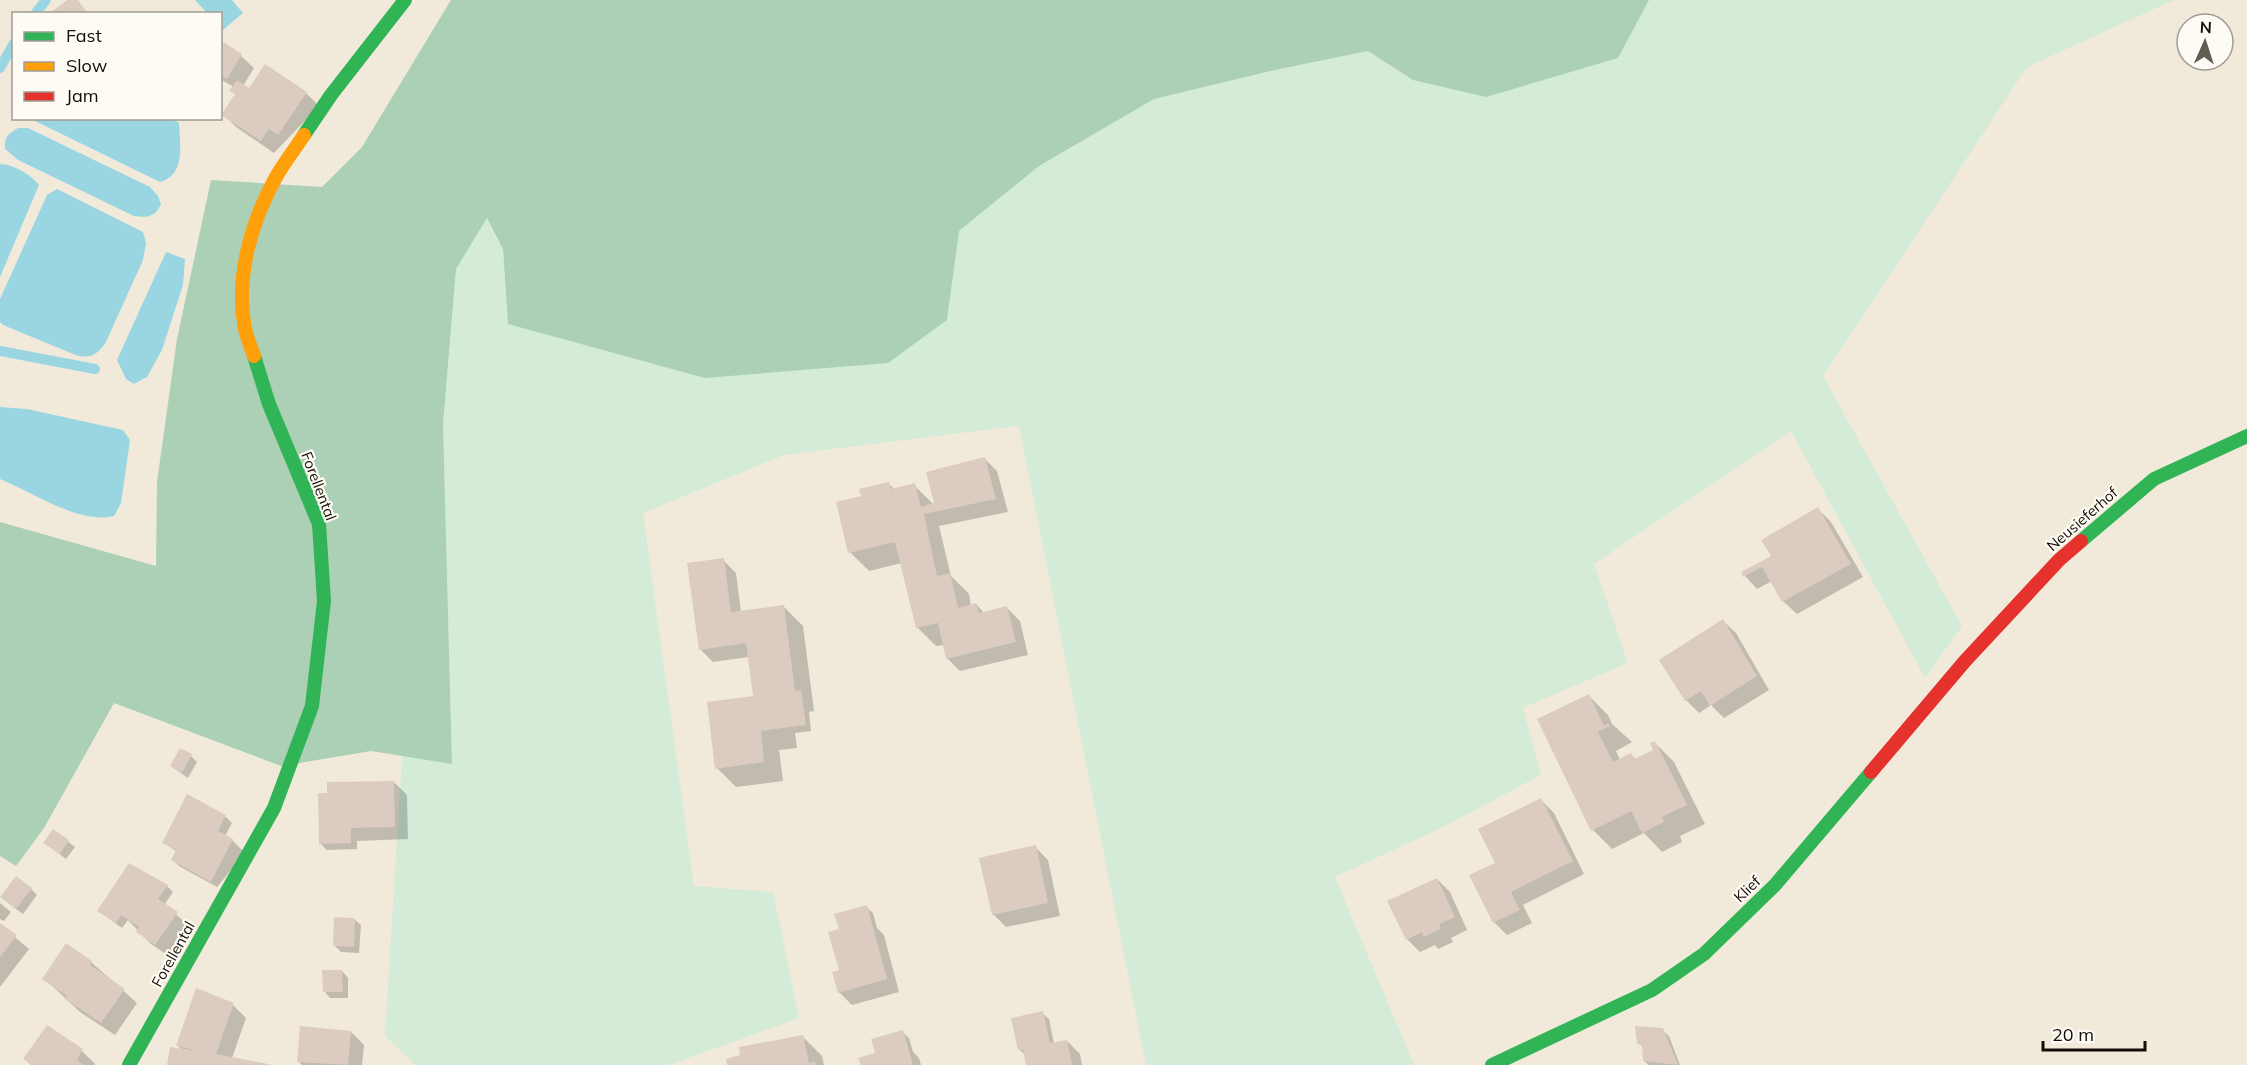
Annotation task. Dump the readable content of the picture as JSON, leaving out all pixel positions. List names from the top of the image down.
{
  "streets": {
    "street": ["Forellental", "Neusieferhof", "Klief"]
  },
  "crossings": [
    ["Neusieferhof", "Klief"]
  ],
  "legend": ["Fast", "Slow", "Jam"],
  "scale_bar": "20 m",
  "north": "top"
}
